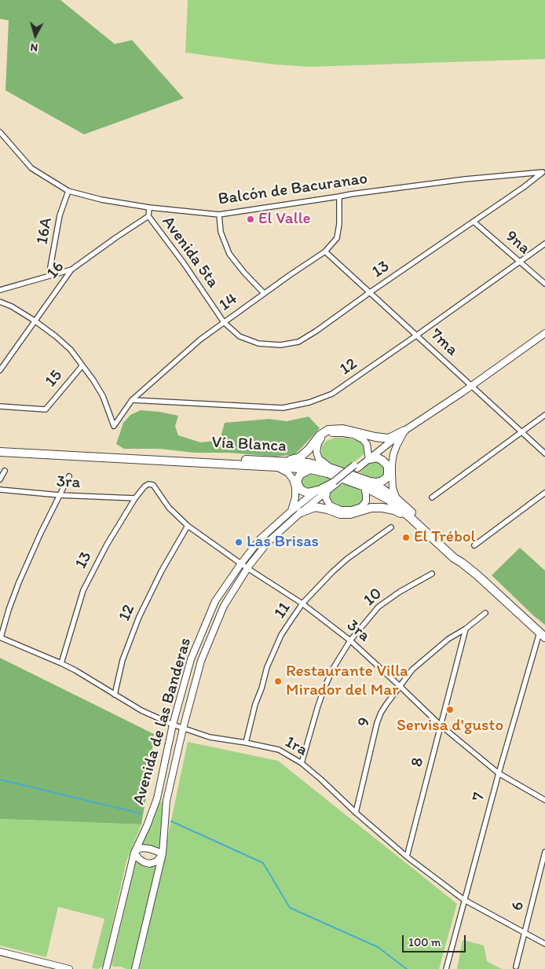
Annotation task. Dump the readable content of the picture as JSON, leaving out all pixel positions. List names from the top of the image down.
{
  "streets": {
    "highway": ["Vía Blanca"],
    "main road": ["Avenida de las Banderas"],
    "street": [
      "Balcón de Bacuranao",
      "16A",
      "9na",
      "Avenida 5ta",
      "13",
      "16",
      "14",
      "7ma",
      "12",
      "15",
      "3ra",
      "10",
      "11",
      "9",
      "1ra",
      "8",
      "7",
      "6"
    ]
  },
  "crossings": [
    ["Balcón de Bacuranao", "16A"],
    ["Balcón de Bacuranao", "13"],
    ["Balcón de Bacuranao", "14"],
    ["9na", "13"],
    ["9na", "12"],
    ["Avenida 5ta", "13"],
    ["Avenida 5ta", "16"],
    ["Avenida 5ta", "14"],
    ["13", "14"],
    ["13", "7ma"],
    ["13", "3ra"],
    ["13", "1ra"],
    ["14", "7ma"],
    ["14", "12"],
    ["14", "15"],
    ["7ma", "12"],
    ["7ma", "Avenida de las Banderas"],
    ["12", "3ra"],
    ["12", "1ra"],
    ["Vía Blanca", "7"],
    ["3ra", "10"],
    ["3ra", "11"],
    ["3ra", "Avenida de las Banderas"],
    ["3ra", "9"],
    ["3ra", "8"],
    ["3ra", "7"],
    ["10", "1ra"],
    ["11", "1ra"],
    ["Avenida de las Banderas", "1ra"],
    ["9", "1ra"],
    ["9", "8"],
    ["1ra", "8"],
    ["1ra", "7"],
    ["1ra", "6"]
  ],
  "places": [
    "El Valle",
    "El Trébol",
    "Las Brisas",
    "Restaurante Villa Mirador del Mar",
    "Servisa d'gusto"
  ],
  "scale_bar": "100 m",
  "north": "bottom"
}
